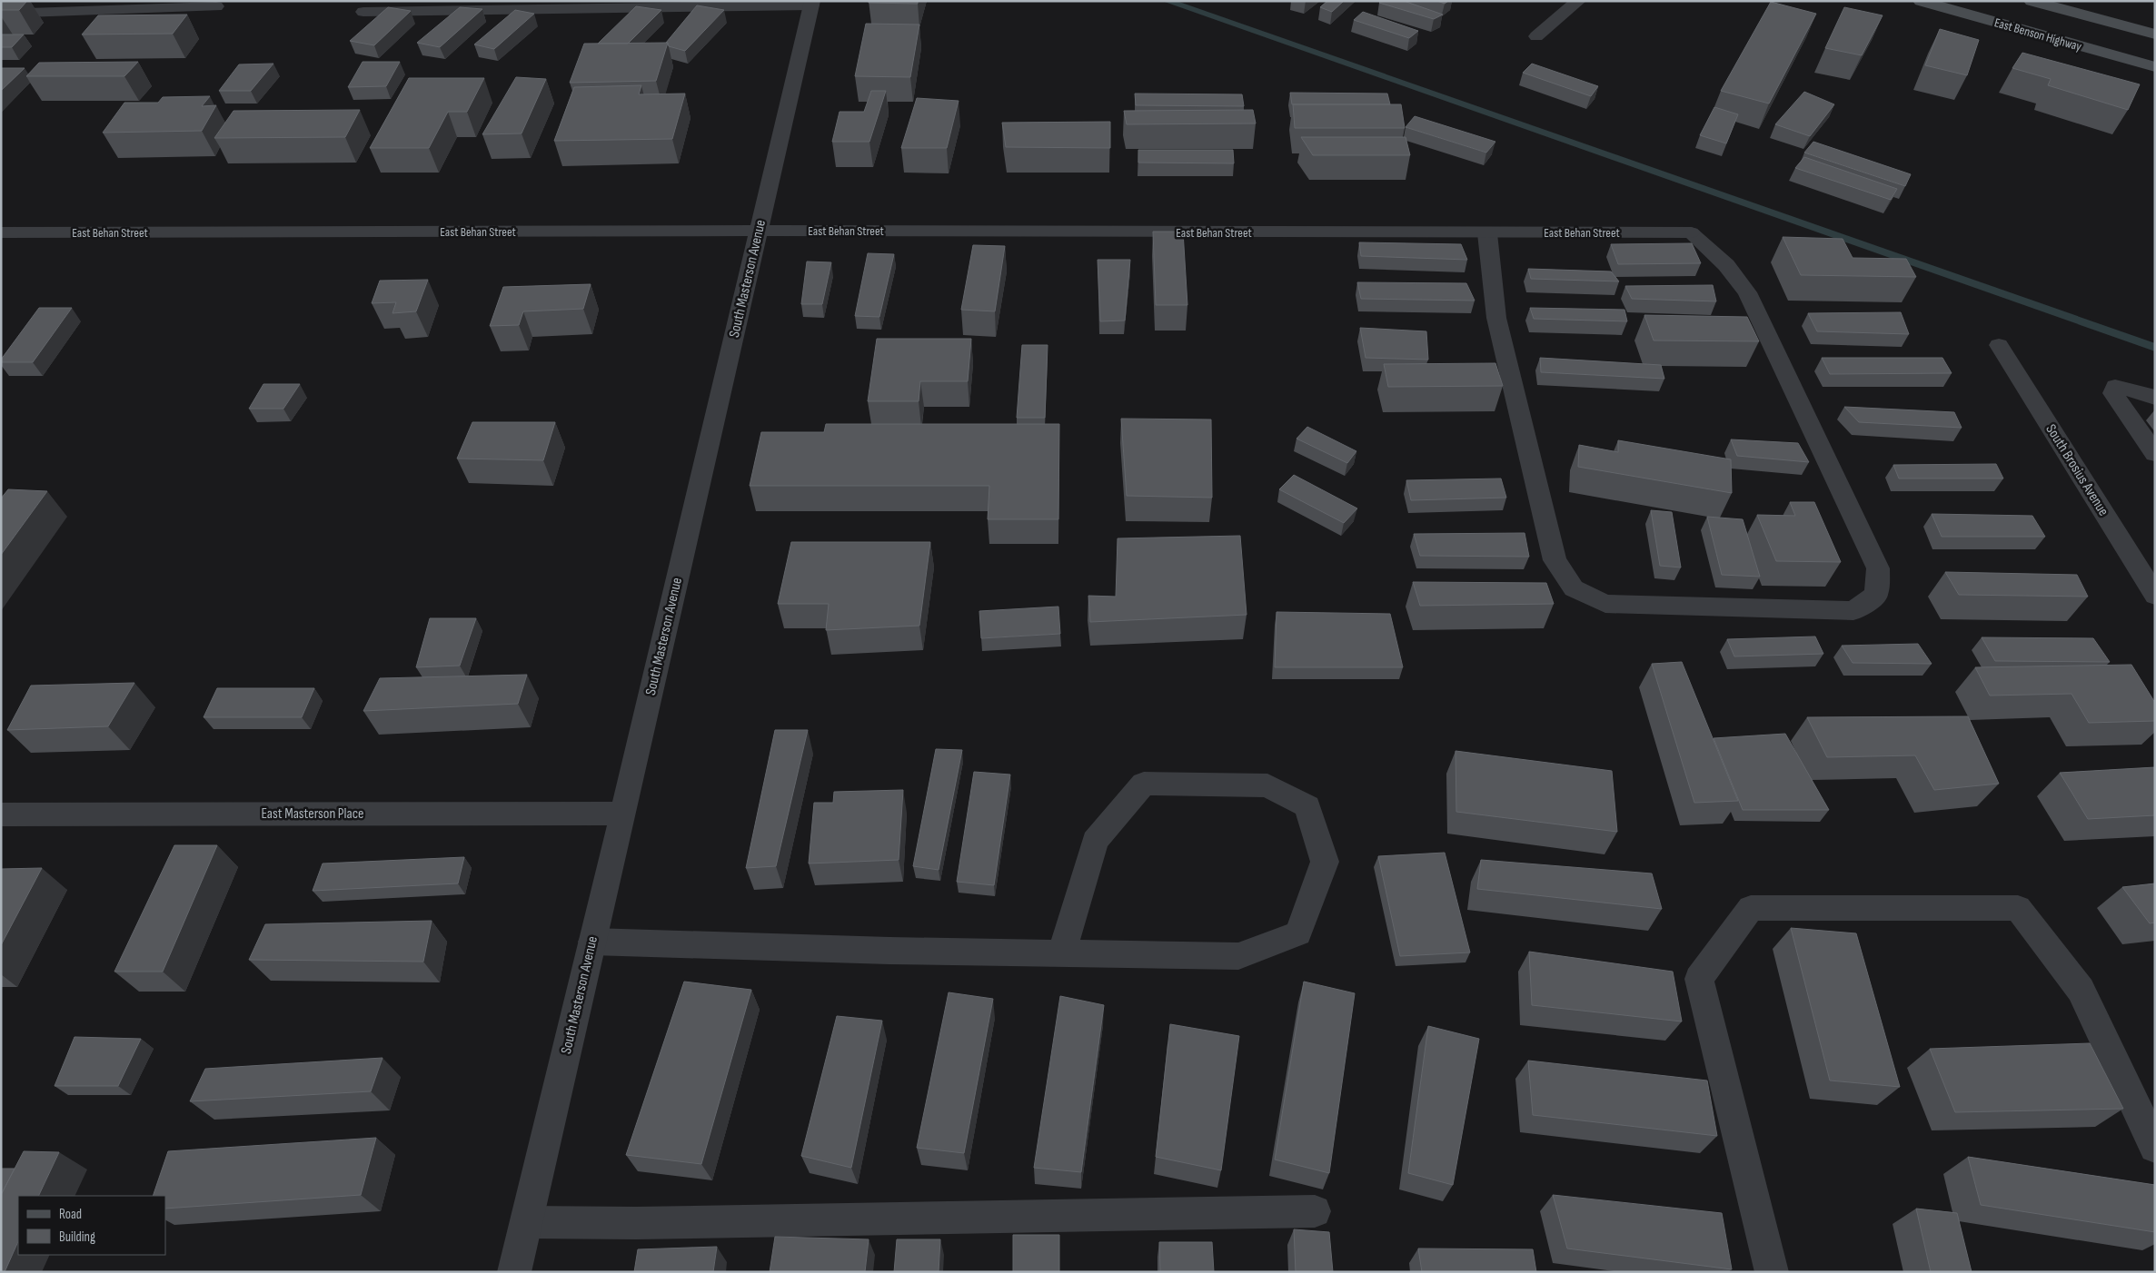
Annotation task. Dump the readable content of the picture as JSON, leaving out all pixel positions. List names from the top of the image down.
{
  "streets": {
    "main road": ["East Benson Highway"],
    "street": [
      "East Behan Street",
      "South Masterson Avenue",
      "South Brosius Avenue",
      "East Masterson Place"
    ]
  },
  "crossings": [
    ["East Behan Street", "South Masterson Avenue"],
    ["South Masterson Avenue", "East Masterson Place"]
  ],
  "legend": ["Road", "Building"]
}
